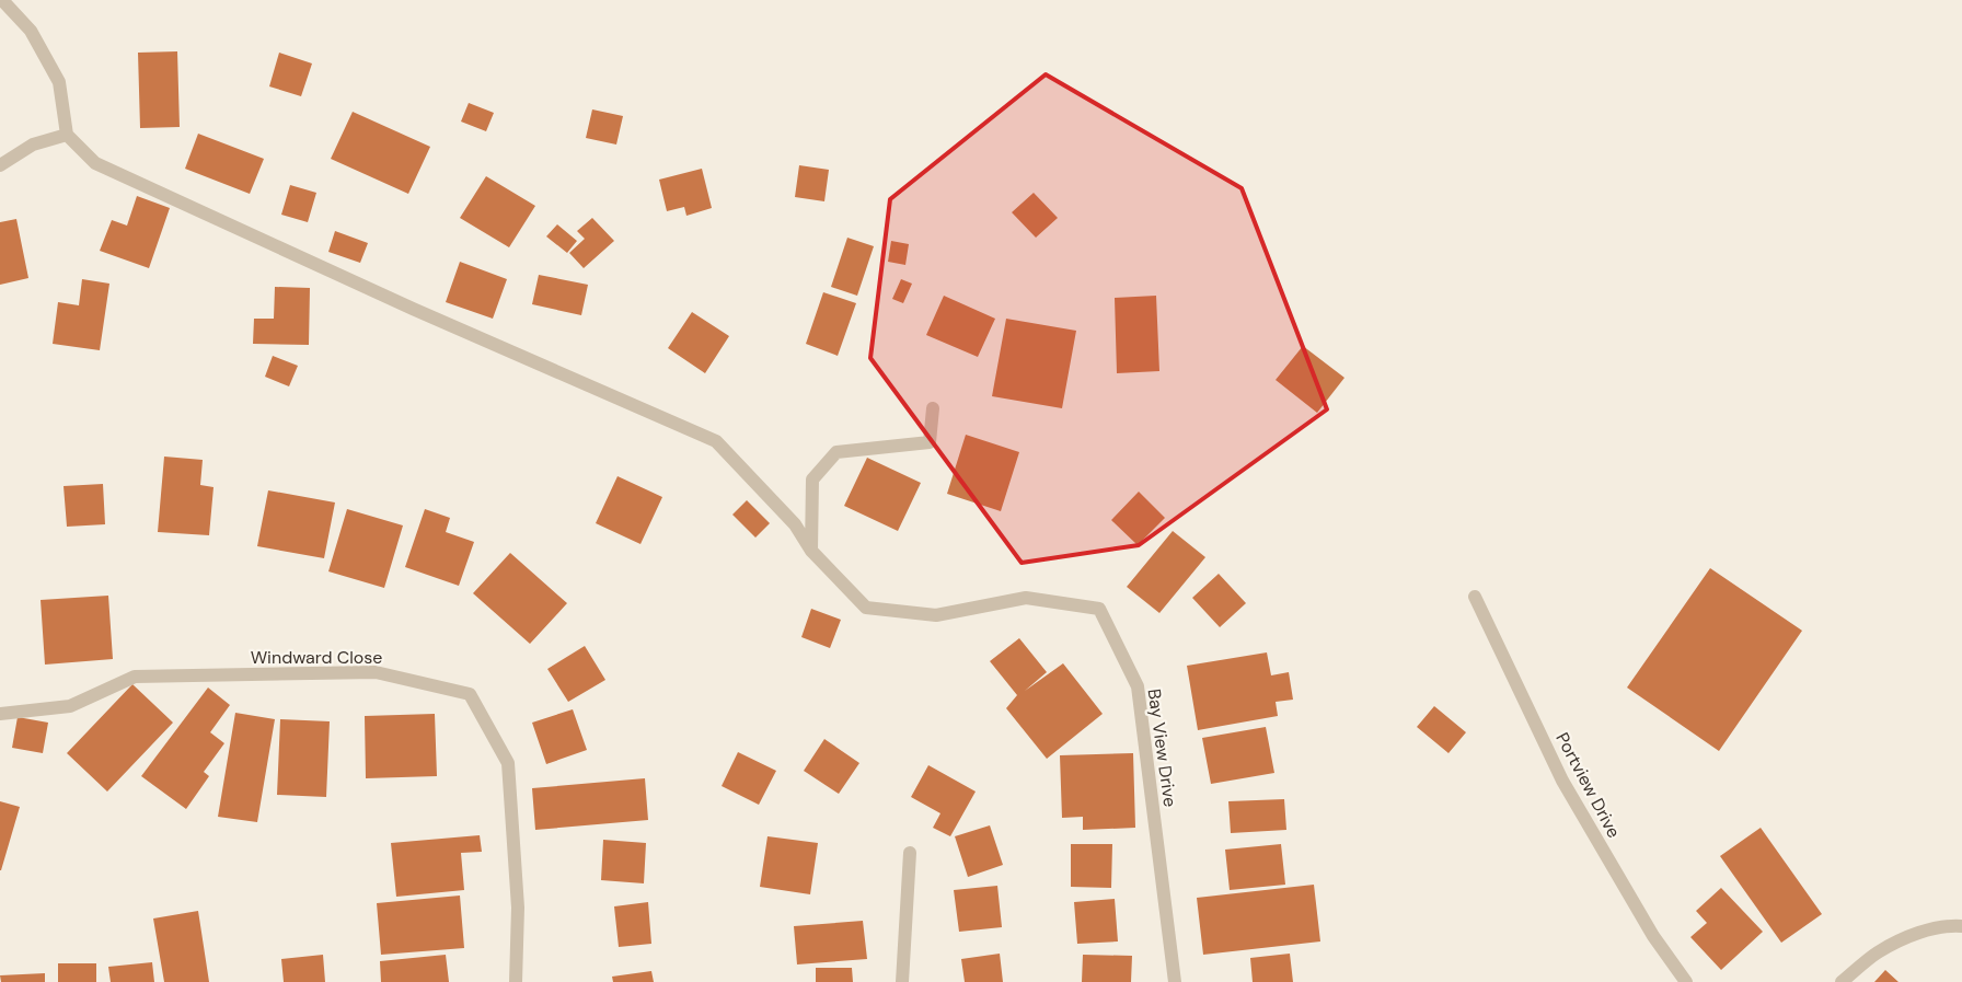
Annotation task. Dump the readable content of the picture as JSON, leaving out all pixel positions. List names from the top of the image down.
{
  "streets": {
    "street": ["Windward Close", "Bay View Drive", "Portview Drive"]
  }
}
